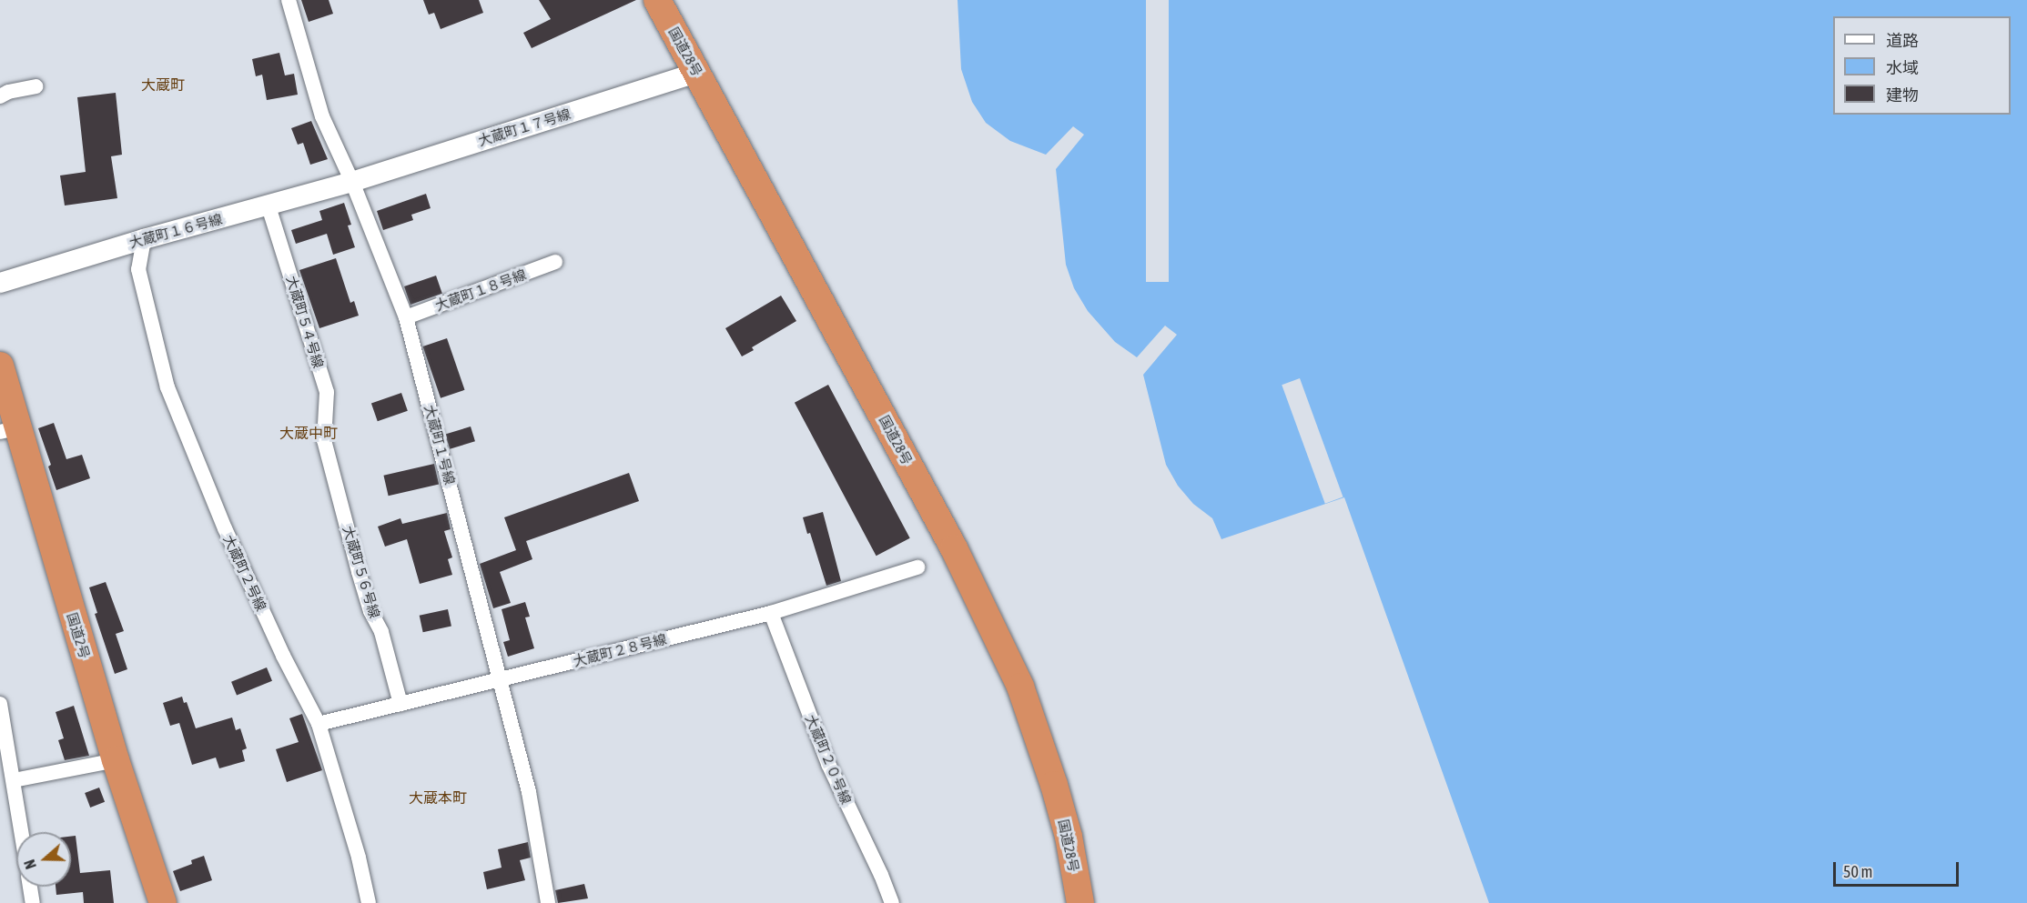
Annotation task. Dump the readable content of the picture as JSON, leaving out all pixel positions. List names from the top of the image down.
{
  "streets": {
    "highway": ["国道28号", "国道2号"],
    "street": [
      "大蔵町１７号線",
      "大蔵町１６号線",
      "大蔵町１８号線",
      "大蔵町５４号線",
      "大蔵町１号線",
      "大蔵町５６号線",
      "大蔵町２号線",
      "大蔵町２８号線",
      "大蔵町２０号線"
    ]
  },
  "crossings": [
    ["国道28号", "大蔵町１７号線"],
    ["大蔵町１７号線", "大蔵町１６号線"],
    ["大蔵町１７号線", "大蔵町１号線"],
    ["大蔵町１６号線", "大蔵町５４号線"],
    ["大蔵町１６号線", "大蔵町１号線"],
    ["大蔵町１６号線", "大蔵町２号線"],
    ["大蔵町１８号線", "大蔵町１号線"],
    ["大蔵町５４号線", "大蔵町５６号線"],
    ["大蔵町１号線", "大蔵町２８号線"],
    ["大蔵町５６号線", "大蔵町２８号線"],
    ["大蔵町２号線", "大蔵町２８号線"],
    ["大蔵町２８号線", "大蔵町２０号線"]
  ],
  "districts": ["大蔵町", "大蔵中町", "大蔵本町"],
  "legend": ["道路", "水域", "建物"],
  "scale_bar": "50 m",
  "north": "left"
}
